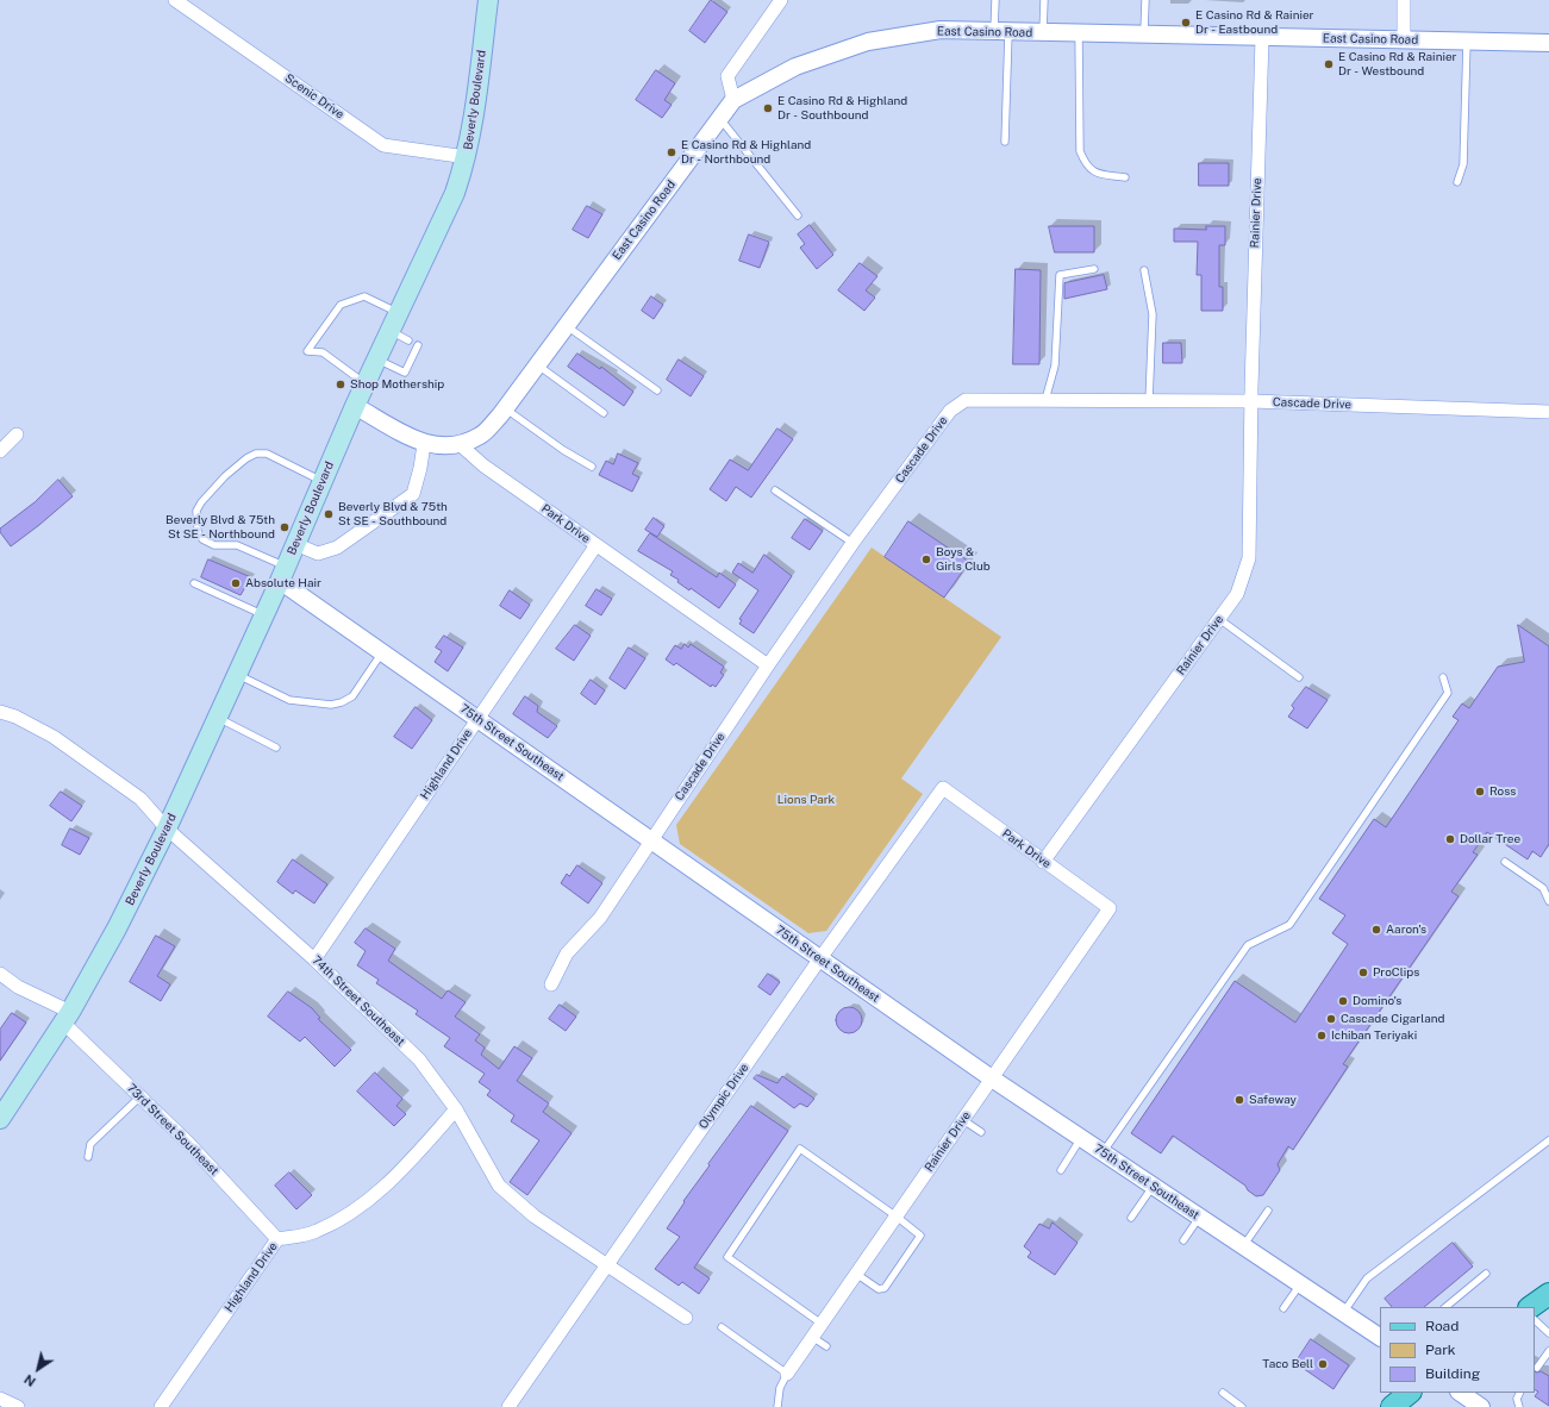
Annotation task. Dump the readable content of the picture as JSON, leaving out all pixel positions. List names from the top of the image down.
{
  "streets": {
    "main road": ["Beverly Boulevard"],
    "street": [
      "East Casino Road",
      "Scenic Drive",
      "Rainier Drive",
      "Cascade Drive",
      "Park Drive",
      "75th Street Southeast",
      "Highland Drive",
      "74th Street Southeast",
      "Olympic Drive",
      "73rd Street Southeast"
    ]
  },
  "crossings": [
    ["East Casino Road", "Rainier Drive"],
    ["East Casino Road", "Park Drive"],
    ["Scenic Drive", "Beverly Boulevard"],
    ["Beverly Boulevard", "75th Street Southeast"],
    ["Beverly Boulevard", "74th Street Southeast"],
    ["Beverly Boulevard", "73rd Street Southeast"],
    ["Rainier Drive", "Cascade Drive"],
    ["Rainier Drive", "Park Drive"],
    ["Rainier Drive", "75th Street Southeast"],
    ["Cascade Drive", "Park Drive"],
    ["Cascade Drive", "75th Street Southeast"],
    ["Park Drive", "Highland Drive"],
    ["Park Drive", "Olympic Drive"],
    ["75th Street Southeast", "Highland Drive"],
    ["75th Street Southeast", "Olympic Drive"],
    ["Highland Drive", "74th Street Southeast"],
    ["Highland Drive", "73rd Street Southeast"],
    ["74th Street Southeast", "Olympic Drive"]
  ],
  "parks": ["Lions Park"],
  "places": [
    "E Casino Rd & Rainier Dr - Eastbound",
    "E Casino Rd & Rainier Dr - Westbound",
    "E Casino Rd & Highland Dr - Southbound",
    "E Casino Rd & Highland Dr - Northbound",
    "Shop Mothership",
    "Beverly Blvd & 75th St SE - Southbound",
    "Beverly Blvd & 75th St SE - Northbound",
    "Boys & Girls Club",
    "Absolute Hair",
    "Ross",
    "Dollar Tree",
    "Aaron's",
    "ProClips",
    "Domino's",
    "Cascade Cigarland",
    "Ichiban Teriyaki",
    "Safeway",
    "Taco Bell"
  ],
  "legend": ["Road", "Park", "Building"],
  "north": "bottom left"
}
